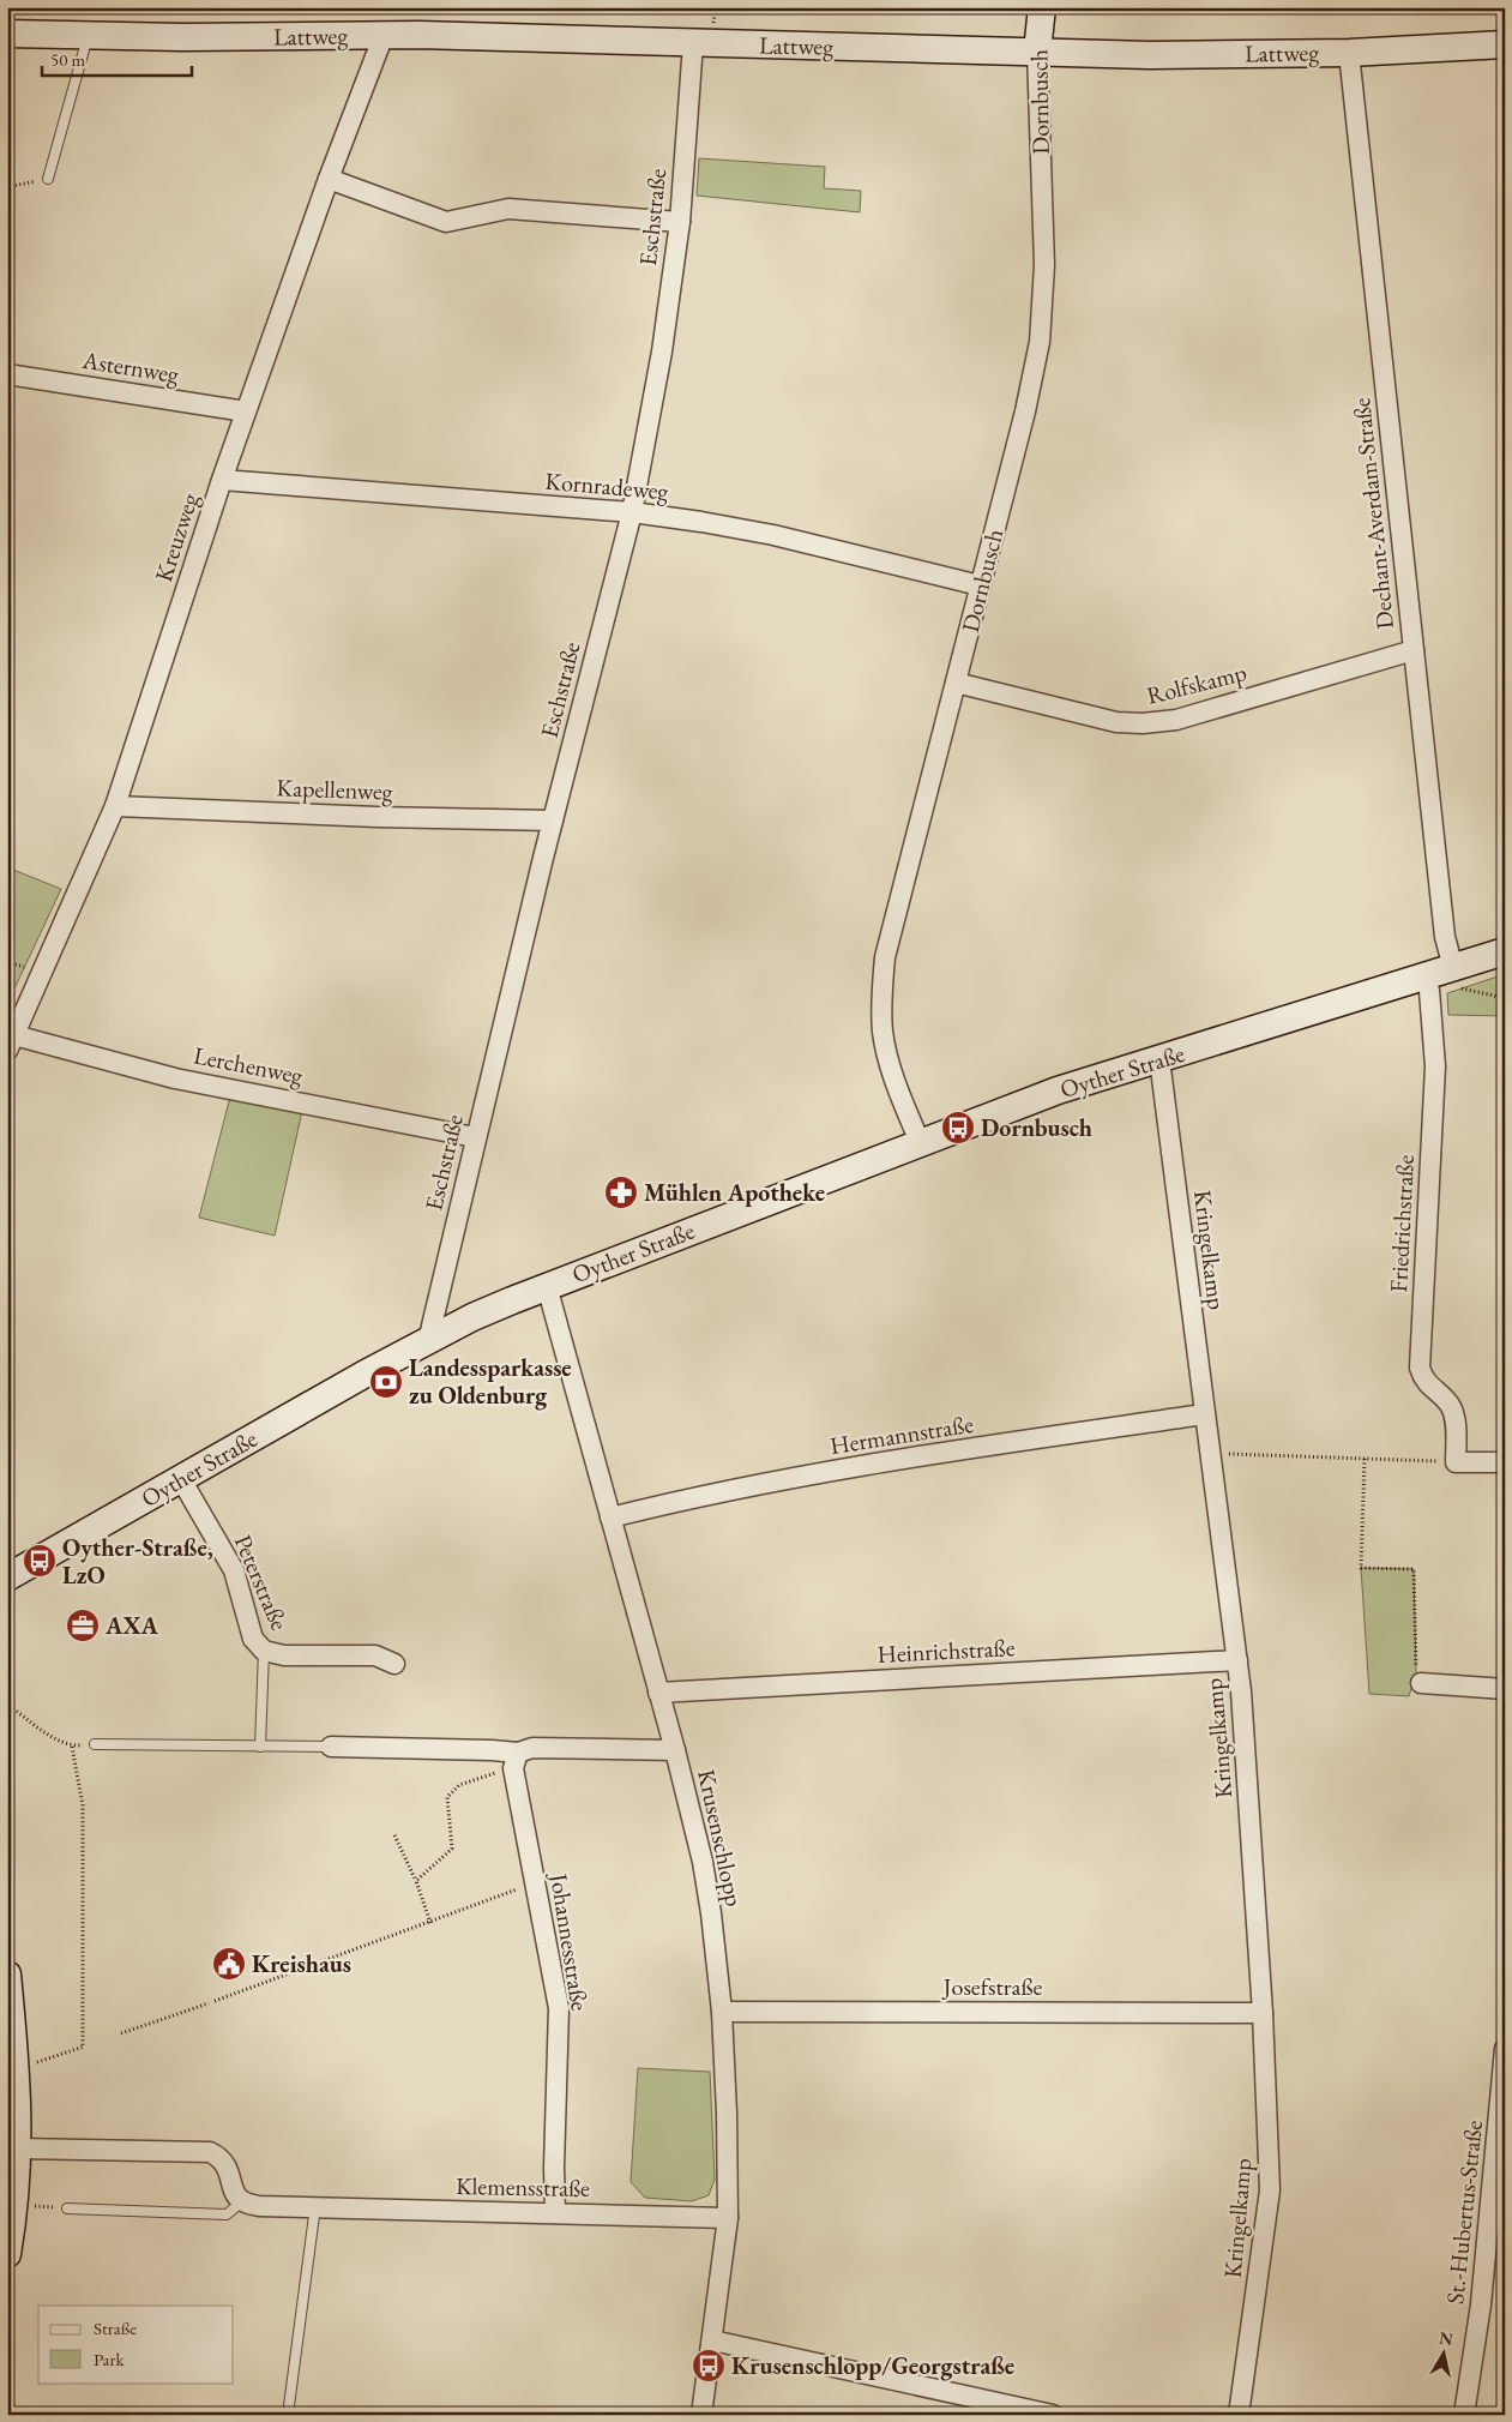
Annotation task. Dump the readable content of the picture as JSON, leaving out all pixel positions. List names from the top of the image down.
{
  "streets": {
    "main road": ["Lattweg", "Dornbusch", "Oyther Straße"],
    "street": [
      "Eschstraße",
      "Asternweg",
      "Kornradeweg",
      "Dechant-Averdam-Straße",
      "Kreuzweg",
      "Rolfskamp",
      "Kapellenweg",
      "Lerchenweg",
      "Friedrichstraße",
      "Kringelkamp",
      "Hermannstraße",
      "Peterstraße",
      "Heinrichstraße",
      "Krusenschlopp",
      "Johannesstraße",
      "Josefstraße",
      "Klemensstraße",
      "St.-Hubertus-Straße"
    ]
  },
  "crossings": [
    ["Lattweg", "Dornbusch"],
    ["Lattweg", "Eschstraße"],
    ["Lattweg", "Dechant-Averdam-Straße"],
    ["Lattweg", "Kreuzweg"],
    ["Dornbusch", "Kornradeweg"],
    ["Dornbusch", "Rolfskamp"],
    ["Dornbusch", "Oyther Straße"],
    ["Eschstraße", "Kornradeweg"],
    ["Eschstraße", "Kapellenweg"],
    ["Eschstraße", "Lerchenweg"],
    ["Eschstraße", "Oyther Straße"],
    ["Asternweg", "Kreuzweg"],
    ["Kornradeweg", "Kreuzweg"],
    ["Dechant-Averdam-Straße", "Rolfskamp"],
    ["Dechant-Averdam-Straße", "Oyther Straße"],
    ["Kreuzweg", "Kapellenweg"],
    ["Kreuzweg", "Lerchenweg"],
    ["Oyther Straße", "Friedrichstraße"],
    ["Oyther Straße", "Kringelkamp"],
    ["Oyther Straße", "Peterstraße"],
    ["Oyther Straße", "Krusenschlopp"],
    ["Kringelkamp", "Hermannstraße"],
    ["Kringelkamp", "Heinrichstraße"],
    ["Kringelkamp", "Josefstraße"],
    ["Hermannstraße", "Krusenschlopp"],
    ["Heinrichstraße", "Krusenschlopp"],
    ["Krusenschlopp", "Josefstraße"],
    ["Krusenschlopp", "Klemensstraße"],
    ["Johannesstraße", "Klemensstraße"]
  ],
  "places": {
    "bus stop": ["Dornbusch", "Oyther-Straße, LzO", "Krusenschlopp/Georgstraße"],
    "pharmacy": ["Mühlen Apotheke"],
    "bank": ["Landessparkasse zu Oldenburg"],
    "office": ["AXA"],
    "public building": ["Kreishaus"]
  },
  "legend": ["Straße", "Park"],
  "scale_bar": "50 m",
  "north": "top"
}
